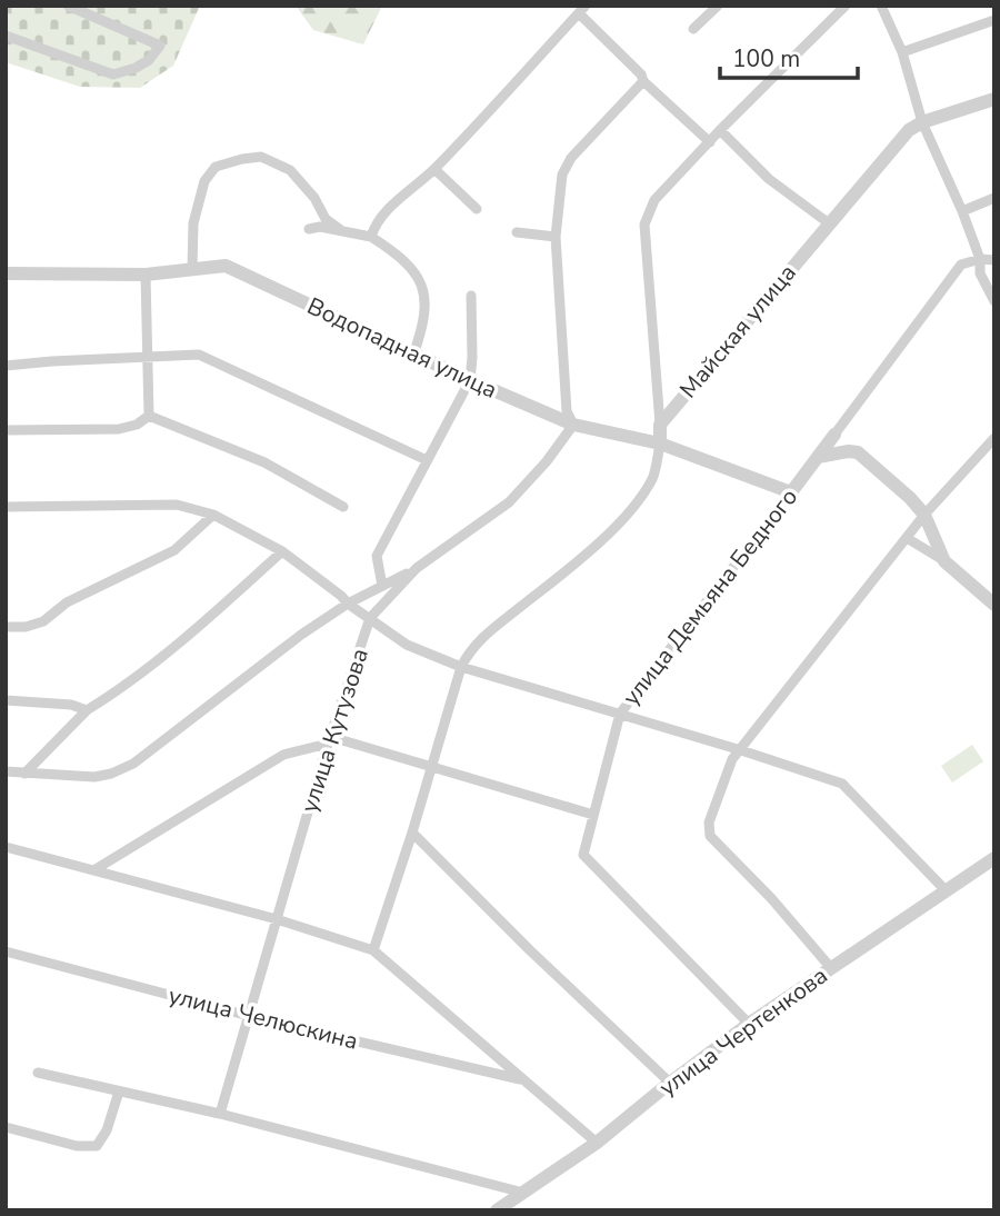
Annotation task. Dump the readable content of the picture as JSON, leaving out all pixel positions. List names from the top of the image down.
{
  "streets": {
    "street": [
      "Майская улица",
      "Водопадная улица",
      "улица Демьяна Бедного",
      "улица Кутузова",
      "улица Челюскина",
      "улица Чертенкова"
    ]
  },
  "crossings": [
    ["Водопадная улица", "улица Демьяна Бедного"],
    ["Водопадная улица", "улица Кутузова"],
    ["улица Демьяна Бедного", "улица Чертенкова"],
    ["улица Кутузова", "улица Челюскина"]
  ],
  "scale_bar": "100 m"
}
